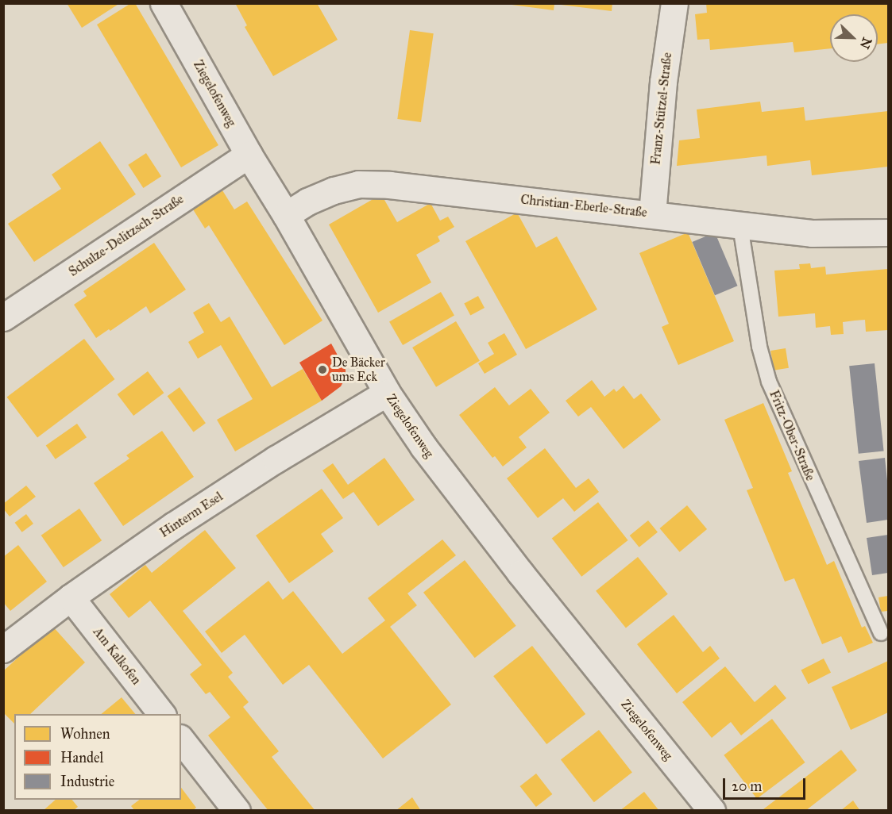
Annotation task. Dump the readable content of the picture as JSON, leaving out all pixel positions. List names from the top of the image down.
{
  "streets": {
    "street": [
      "Ziegelofenweg",
      "Franz-Stützel-Straße",
      "Christian-Eberle-Straße",
      "Schulze-Delitzsch-Straße",
      "Hinterm Esel",
      "Am Kalkofen"
    ],
    "lane": ["Fritz-Ober-Straße"]
  },
  "crossings": [
    ["Ziegelofenweg", "Christian-Eberle-Straße"],
    ["Ziegelofenweg", "Schulze-Delitzsch-Straße"],
    ["Ziegelofenweg", "Hinterm Esel"],
    ["Franz-Stützel-Straße", "Christian-Eberle-Straße"],
    ["Christian-Eberle-Straße", "Fritz-Ober-Straße"],
    ["Hinterm Esel", "Am Kalkofen"]
  ],
  "places": ["De Bäcker ums Eck"],
  "legend": ["Wohnen", "Handel", "Industrie"],
  "scale_bar": "20 m",
  "north": "bottom right"
}
